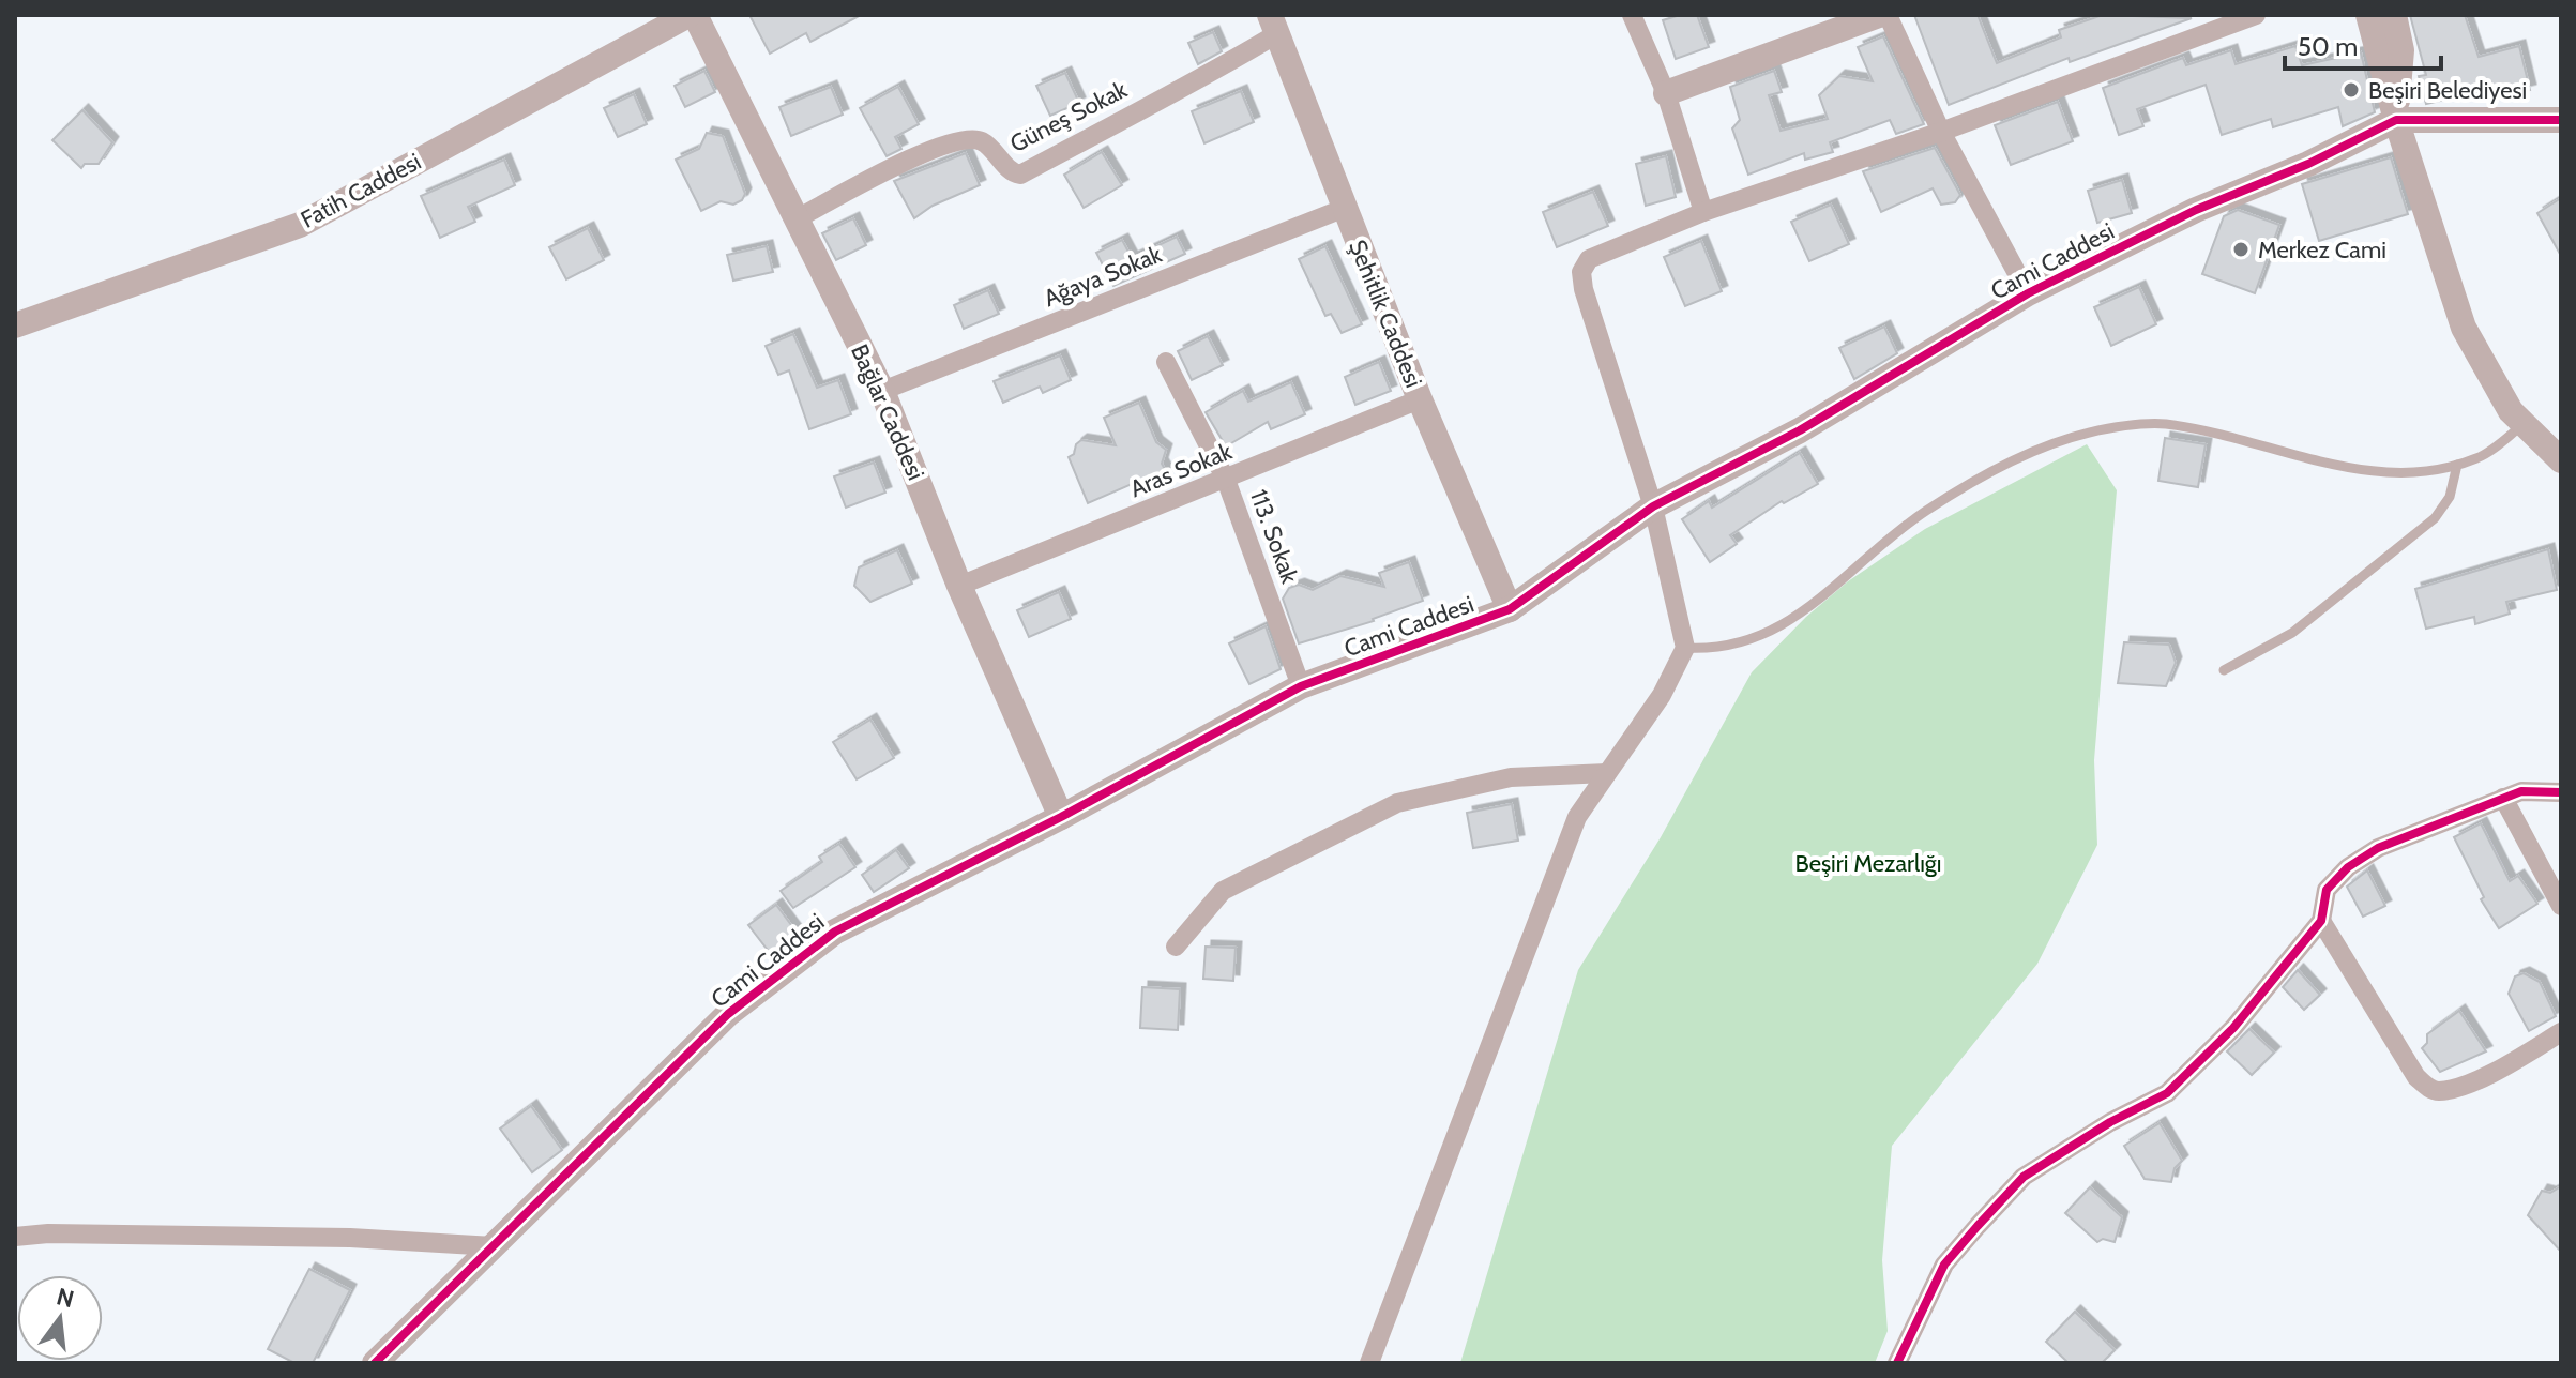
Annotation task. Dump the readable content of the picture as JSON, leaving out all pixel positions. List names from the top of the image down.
{
  "streets": {
    "street": [
      "Güneş Sokak",
      "Fatih Caddesi",
      "Cami Caddesi",
      "Ağaya Sokak",
      "Şehitlik Caddesi",
      "Bağlar Caddesi",
      "Aras Sokak",
      "113. Sokak"
    ]
  },
  "crossings": [
    ["Güneş Sokak", "Şehitlik Caddesi"],
    ["Güneş Sokak", "Bağlar Caddesi"],
    ["Fatih Caddesi", "Bağlar Caddesi"],
    ["Cami Caddesi", "Şehitlik Caddesi"],
    ["Cami Caddesi", "Bağlar Caddesi"],
    ["Cami Caddesi", "113. Sokak"],
    ["Ağaya Sokak", "Şehitlik Caddesi"],
    ["Ağaya Sokak", "Bağlar Caddesi"],
    ["Şehitlik Caddesi", "Aras Sokak"],
    ["Bağlar Caddesi", "Aras Sokak"],
    ["Aras Sokak", "113. Sokak"]
  ],
  "parks": ["Beşiri Mezarlığı"],
  "places": ["Beşiri Belediyesi", "Merkez Cami"],
  "scale_bar": "50 m",
  "north": "top"
}
